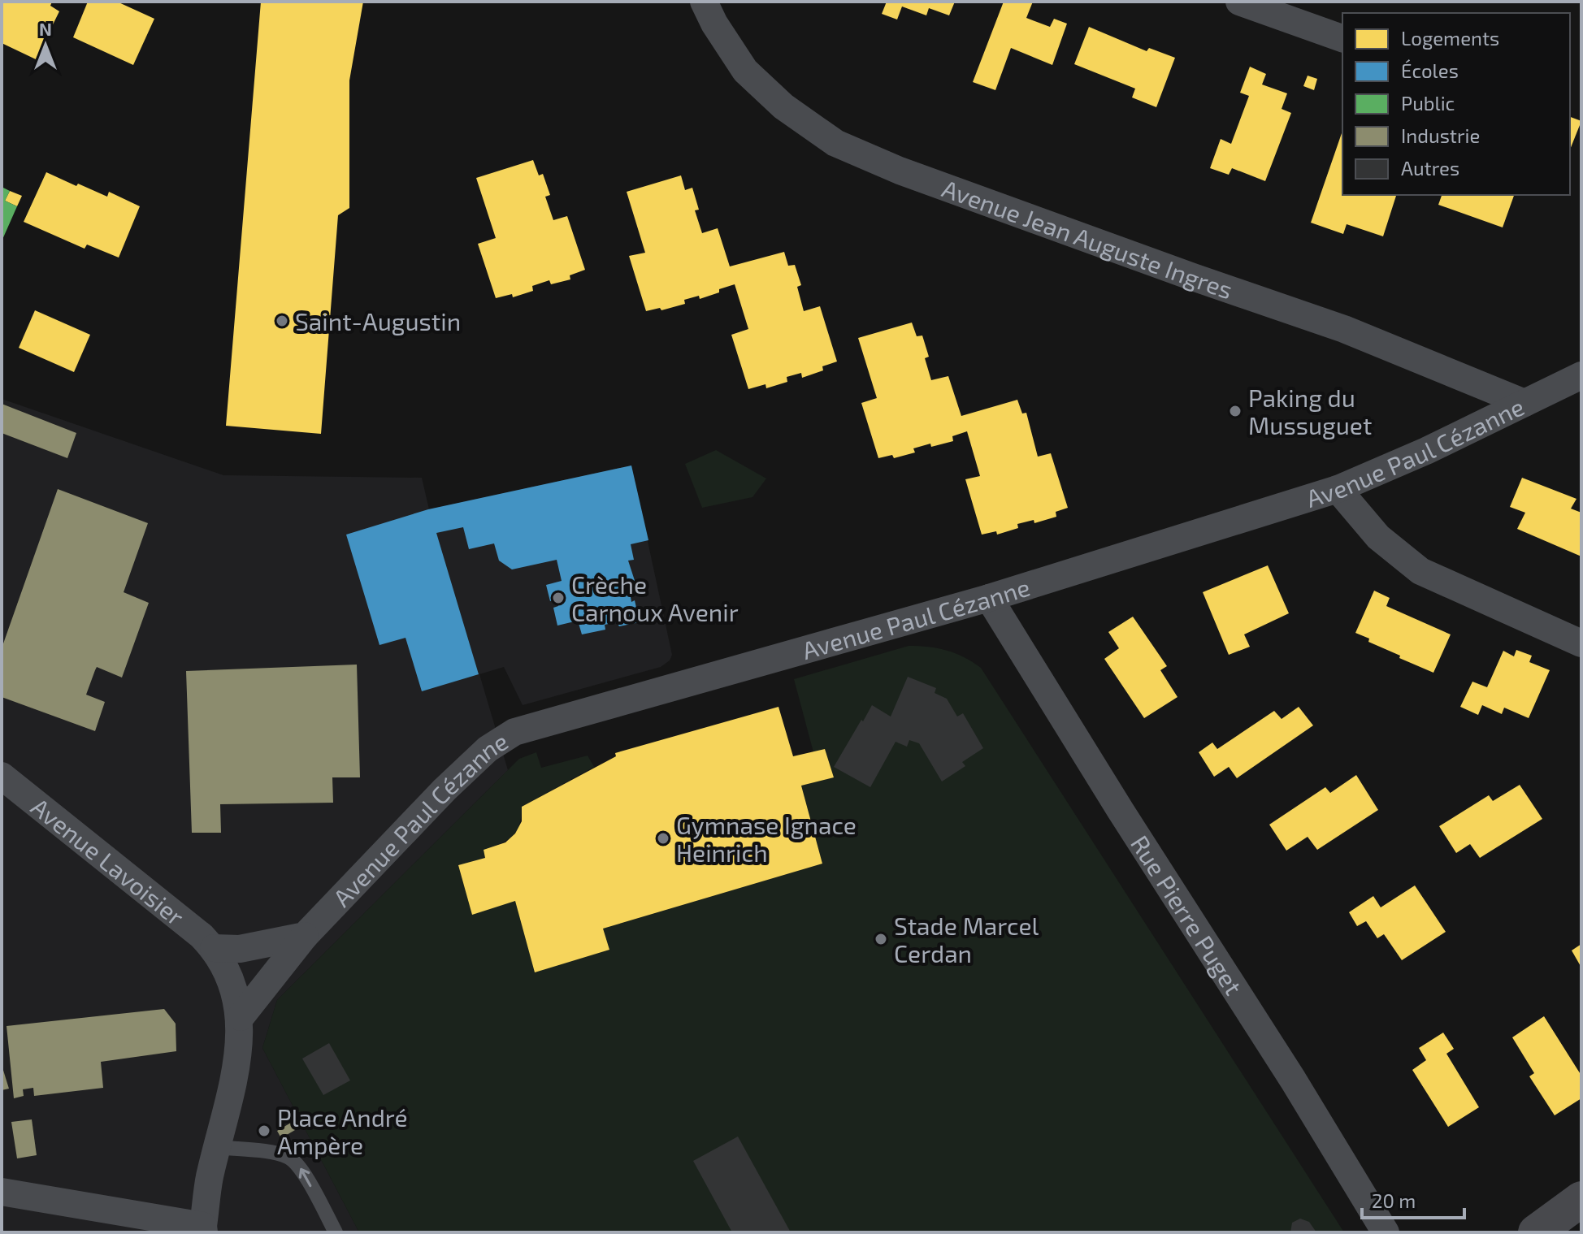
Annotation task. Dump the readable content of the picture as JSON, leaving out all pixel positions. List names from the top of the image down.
{
  "streets": {
    "street": [
      "Avenue Jean Auguste Ingres",
      "Avenue Paul Cézanne",
      "Avenue Lavoisier",
      "Rue Pierre Puget"
    ]
  },
  "crossings": [
    ["Avenue Jean Auguste Ingres", "Avenue Paul Cézanne"],
    ["Avenue Paul Cézanne", "Avenue Lavoisier"],
    ["Avenue Paul Cézanne", "Rue Pierre Puget"]
  ],
  "places": [
    "Saint-Augustin",
    "Paking du Mussuguet",
    "Crèche Carnoux Avenir",
    "Gymnase Ignace Heinrich",
    "Stade Marcel Cerdan",
    "Place André Ampère"
  ],
  "legend": [
    "Logements",
    "Écoles",
    "Public",
    "Industrie",
    "Autres"
  ],
  "scale_bar": "20 m",
  "north": "top"
}
